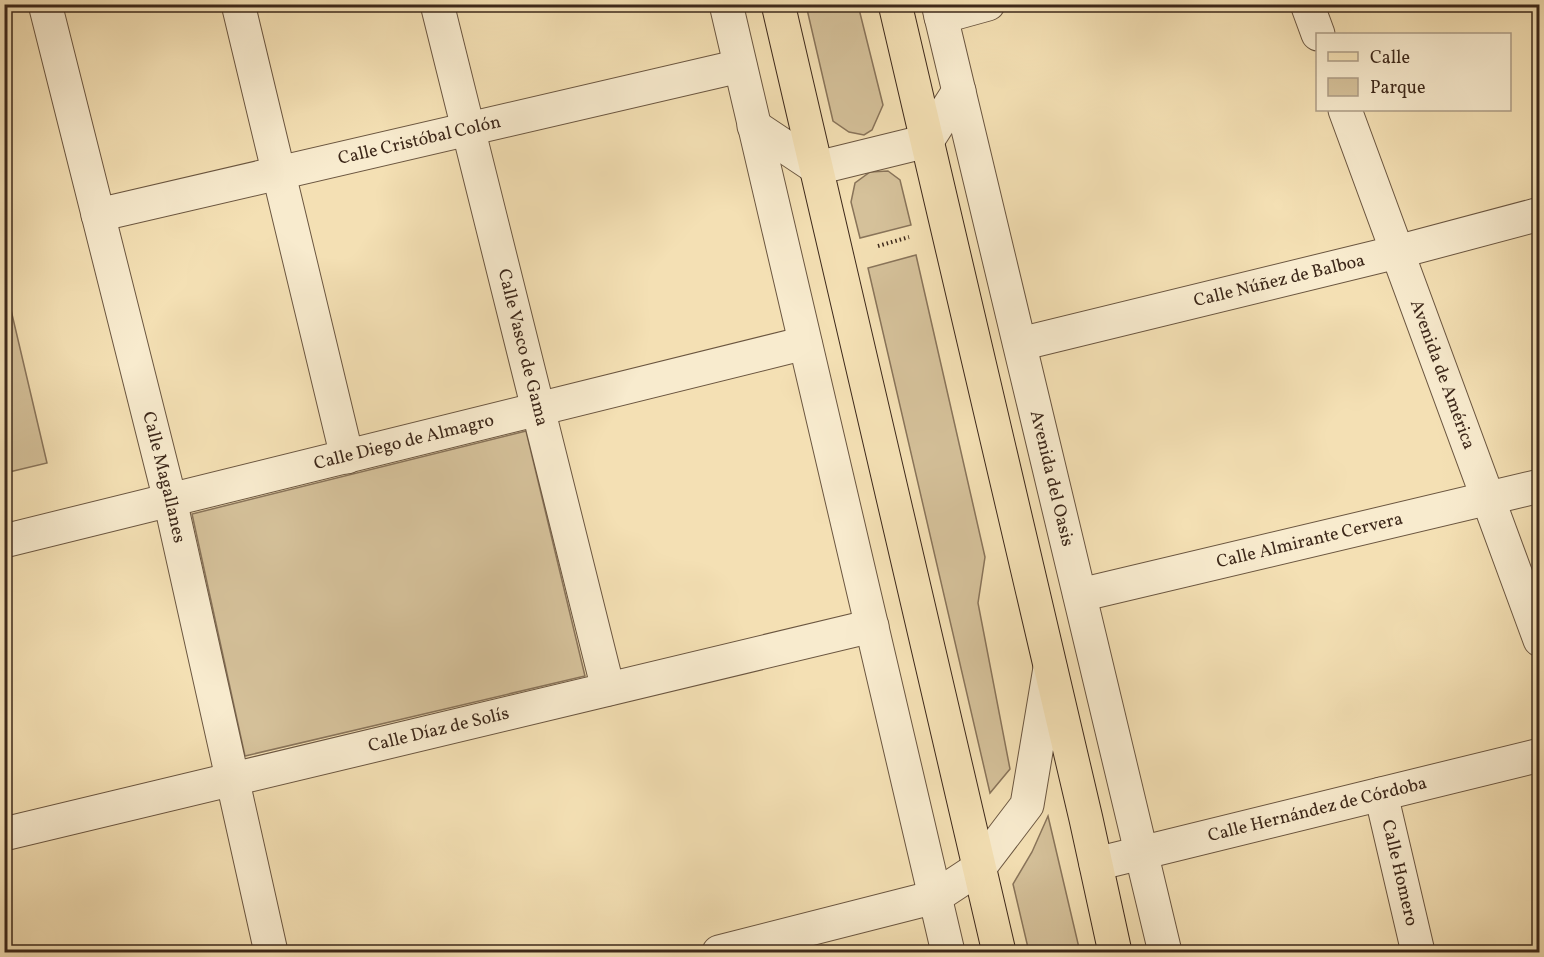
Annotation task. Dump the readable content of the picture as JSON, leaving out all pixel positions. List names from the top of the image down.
{
  "streets": {
    "street": [
      "Calle Cristóbal Colón",
      "Calle Núñez de Balboa",
      "Calle Vasco de Gama",
      "Avenida de América",
      "Calle Diego de Almagro",
      "Calle Magallanes",
      "Avenida del Oasis",
      "Calle Almirante Cervera",
      "Calle Díaz de Solís",
      "Calle Hernández de Córdoba",
      "Calle Homero"
    ]
  },
  "crossings": [
    ["Calle Cristóbal Colón", "Calle Vasco de Gama"],
    ["Calle Cristóbal Colón", "Calle Magallanes"],
    ["Calle Núñez de Balboa", "Avenida de América"],
    ["Calle Núñez de Balboa", "Avenida del Oasis"],
    ["Calle Vasco de Gama", "Calle Diego de Almagro"],
    ["Calle Vasco de Gama", "Calle Díaz de Solís"],
    ["Avenida de América", "Calle Almirante Cervera"],
    ["Calle Diego de Almagro", "Calle Magallanes"],
    ["Calle Magallanes", "Calle Díaz de Solís"],
    ["Avenida del Oasis", "Calle Almirante Cervera"],
    ["Avenida del Oasis", "Calle Hernández de Córdoba"],
    ["Calle Hernández de Córdoba", "Calle Homero"]
  ],
  "legend": ["Calle", "Parque"]
}
